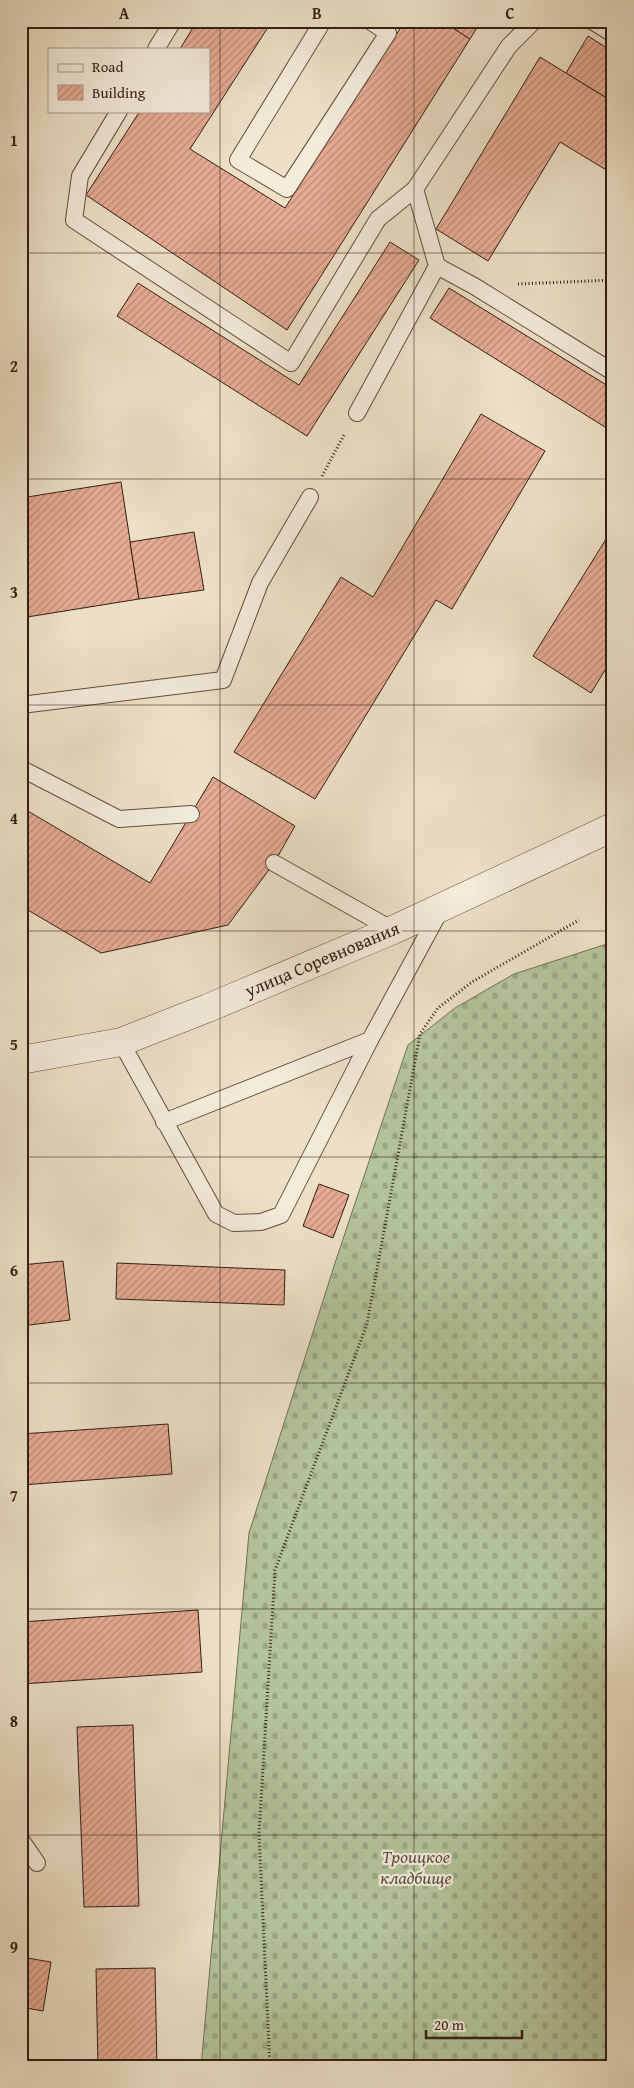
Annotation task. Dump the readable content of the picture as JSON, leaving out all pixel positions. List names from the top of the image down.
{
  "streets": {
    "street": ["улица Соревнования"]
  },
  "parks": ["Троицкое кладбище"],
  "legend": ["Road", "Building"],
  "scale_bar": "20 m",
  "grid": {
    "columns": ["A", "B", "C"],
    "rows": [
      "1",
      "2",
      "3",
      "4",
      "5",
      "6",
      "7",
      "8",
      "9"
    ]
  }
}
